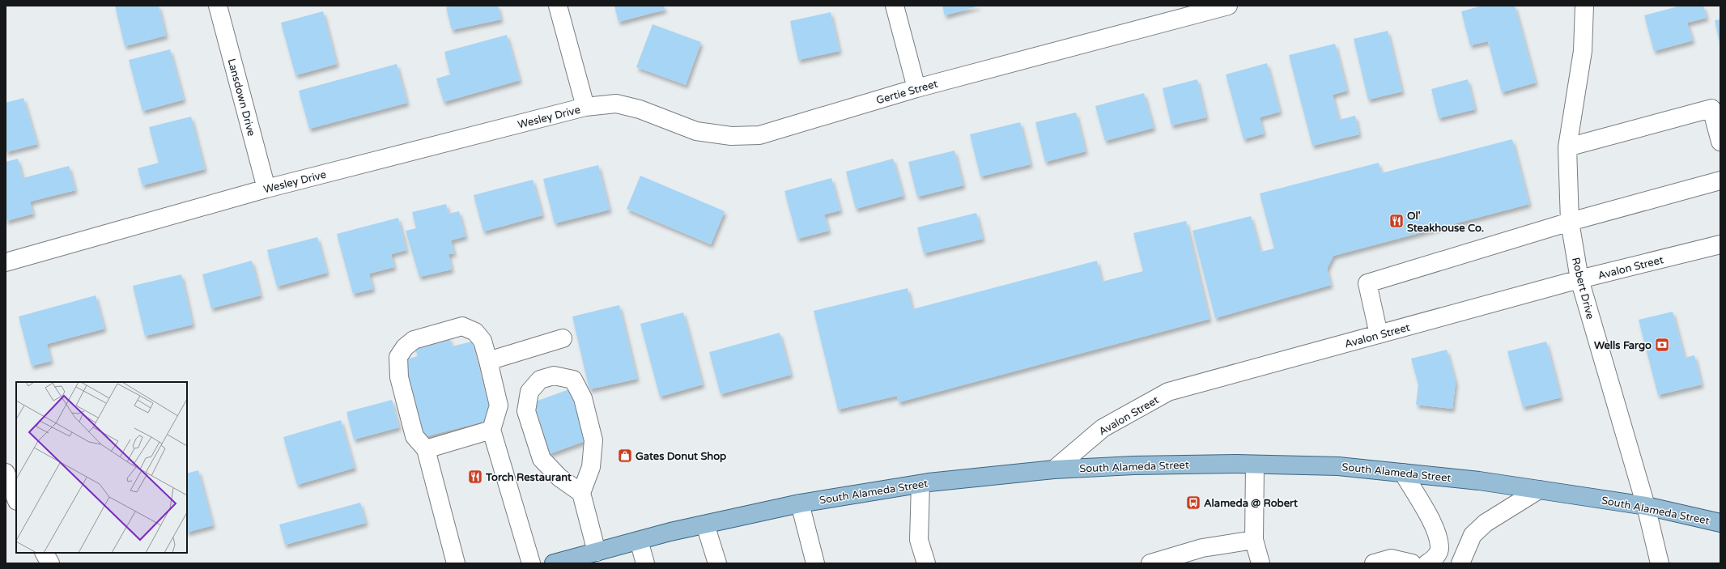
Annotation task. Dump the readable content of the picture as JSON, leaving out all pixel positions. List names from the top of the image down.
{
  "streets": {
    "main road": ["South Alameda Street"],
    "street": [
      "Gertie Street",
      "Lansdown Drive",
      "Wesley Drive",
      "Avalon Street",
      "Robert Drive"
    ]
  },
  "crossings": [
    ["Gertie Street", "Wesley Drive"],
    ["Lansdown Drive", "Wesley Drive"],
    ["Avalon Street", "Robert Drive"],
    ["Avalon Street", "South Alameda Street"],
    ["Robert Drive", "South Alameda Street"]
  ],
  "places": {
    "restaurant": ["Ol' Steakhouse Co.", "Torch Restaurant"],
    "bank": ["Wells Fargo"],
    "shop": ["Gates Donut Shop"],
    "bus stop": ["Alameda @ Robert"]
  }
}
